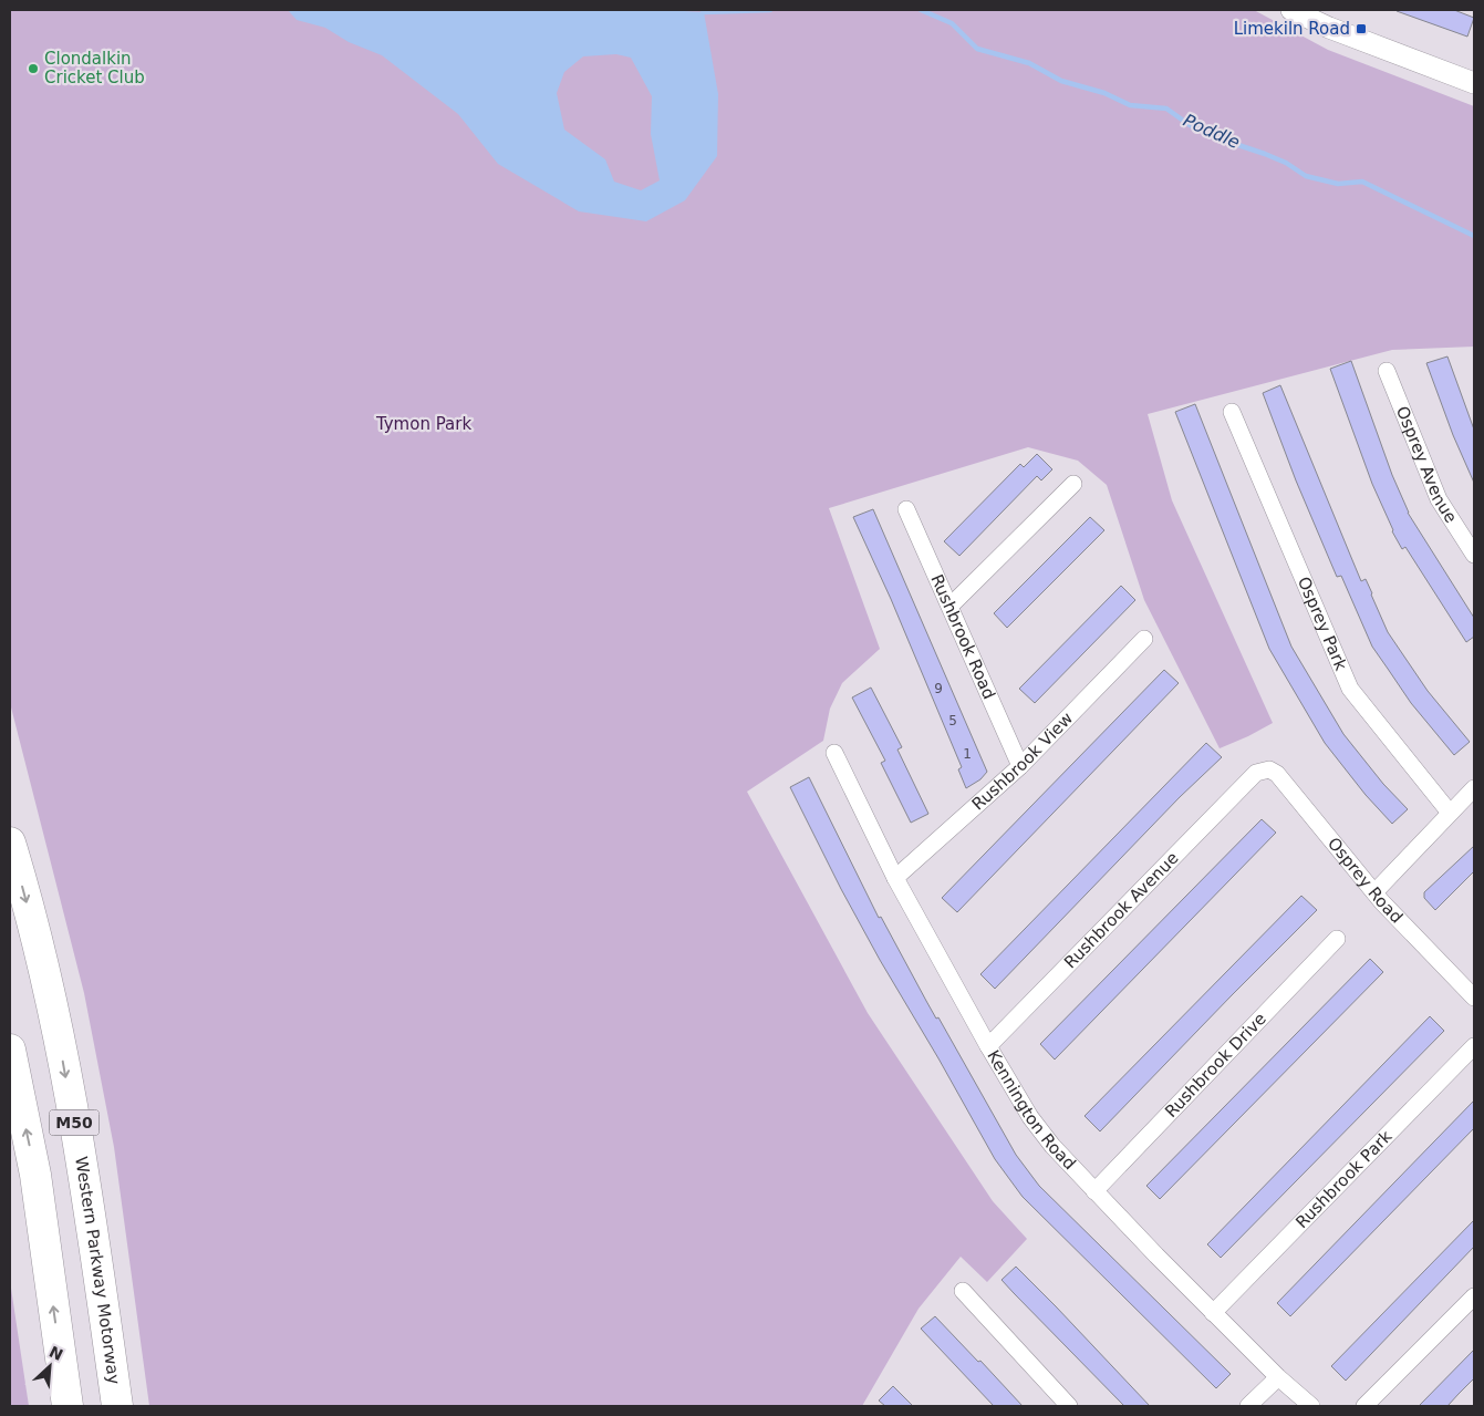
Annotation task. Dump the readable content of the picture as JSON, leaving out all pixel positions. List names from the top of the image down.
{
  "streets": {
    "highway": ["M50", "Western Parkway Motorway"],
    "street": [
      "Osprey Avenue",
      "Osprey Park",
      "Rushbrook Road",
      "Rushbrook View",
      "Osprey Road",
      "Rushbrook Avenue",
      "Rushbrook Drive",
      "Kennington Road",
      "Rushbrook Park"
    ]
  },
  "crossings": [
    ["Rushbrook Road", "Rushbrook View"],
    ["Rushbrook View", "Kennington Road"],
    ["Osprey Road", "Rushbrook Avenue"],
    ["Rushbrook Avenue", "Kennington Road"],
    ["Rushbrook Drive", "Kennington Road"],
    ["Kennington Road", "Rushbrook Park"]
  ],
  "water": ["Poddle"],
  "parks": ["Tymon Park"],
  "places": {
    "transit": ["Limekiln Road"],
    "other": ["Clondalkin Cricket Club"]
  },
  "house_numbers": ["9", "5", "1"],
  "north": "top right"
}
